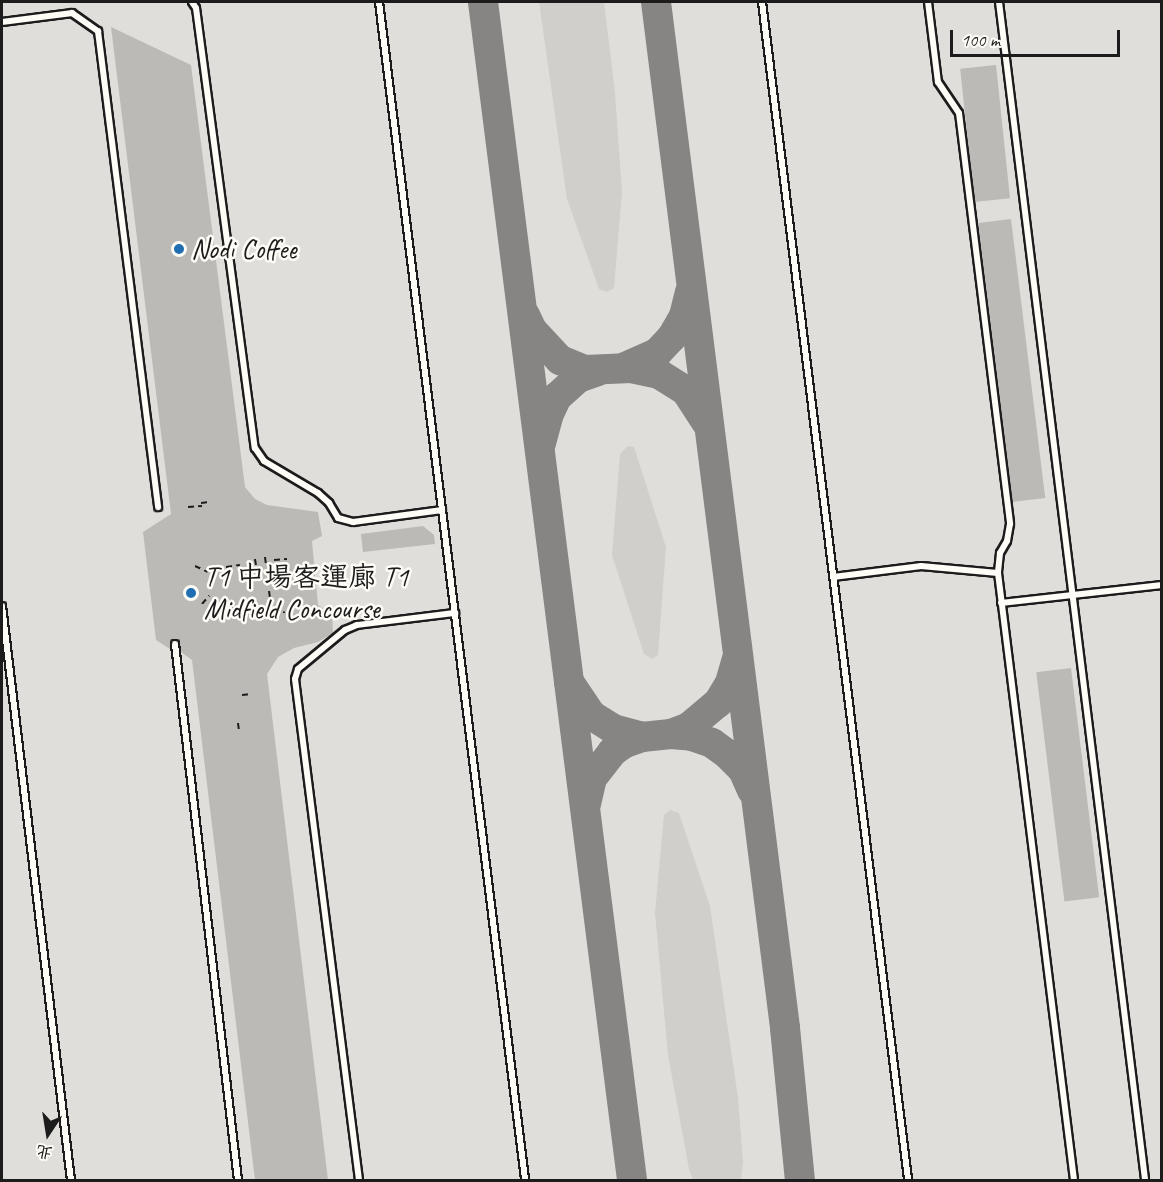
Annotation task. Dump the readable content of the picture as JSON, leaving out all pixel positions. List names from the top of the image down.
{
  "places": ["Nodi Coffee", "T1 中場客運廊 T1 Midfield Concourse"],
  "scale_bar": "100 m",
  "north": "bottom"
}
